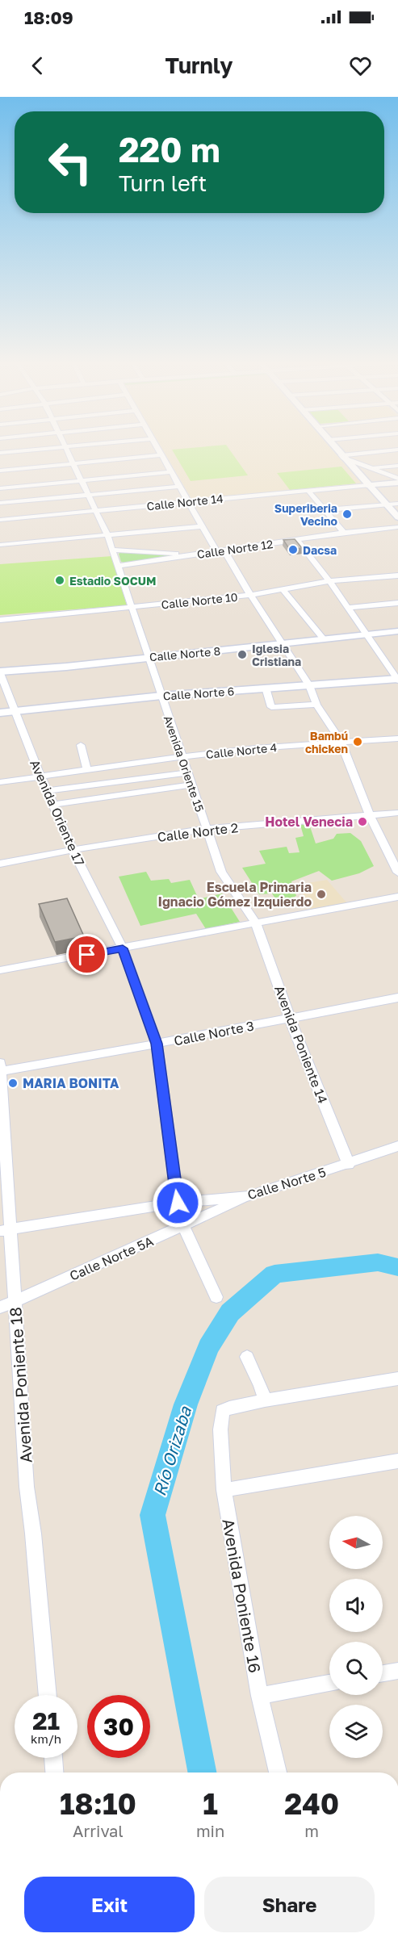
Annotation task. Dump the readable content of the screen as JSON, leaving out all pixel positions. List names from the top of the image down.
{
  "streets": {
    "street": [
      "Calle Norte 14",
      "Calle Norte 12",
      "Calle Norte 10",
      "Calle Norte 8",
      "Calle Norte 6",
      "Calle Norte 4",
      "Avenida Oriente 15",
      "Avenida Oriente 17",
      "Calle Norte 2",
      "Calle Norte 3",
      "Avenida Poniente 14",
      "Calle Norte 5",
      "Calle Norte 5A",
      "Avenida Poniente 18",
      "Avenida Poniente 16"
    ]
  },
  "crossings": [
    ["Calle Norte 14", "Avenida Oriente 15"],
    ["Calle Norte 12", "Avenida Oriente 15"],
    ["Calle Norte 10", "Avenida Oriente 15"],
    ["Calle Norte 8", "Avenida Oriente 15"],
    ["Calle Norte 8", "Avenida Oriente 17"],
    ["Calle Norte 6", "Avenida Oriente 15"],
    ["Calle Norte 6", "Avenida Oriente 17"],
    ["Calle Norte 4", "Avenida Oriente 15"],
    ["Calle Norte 4", "Avenida Oriente 17"],
    ["Avenida Oriente 15", "Calle Norte 2"],
    ["Avenida Oriente 15", "Avenida Poniente 14"],
    ["Avenida Oriente 17", "Calle Norte 2"],
    ["Calle Norte 3", "Avenida Poniente 14"],
    ["Calle Norte 3", "Avenida Poniente 18"],
    ["Avenida Poniente 14", "Calle Norte 5"],
    ["Calle Norte 5", "Calle Norte 5A"],
    ["Calle Norte 5", "Avenida Poniente 18"],
    ["Calle Norte 5A", "Avenida Poniente 18"]
  ],
  "water": ["Río Orizaba"],
  "places": [
    "Superiberia Vecino",
    "Dacsa",
    "Estadio SOCUM",
    "Iglesia Cristiana",
    "Bambú chicken",
    "Hotel Venecia",
    "Escuela Primaria Ignacio Gómez Izquierdo",
    "MARIA BONITA"
  ],
  "north": "left",
  "page": {
    "status": "18:09",
    "header": "Turnly",
    "turn": ["220 m", "Turn left"],
    "speed": "21 km/h",
    "limit": "30",
    "eta": [
      "18:10",
      "Arrival",
      "1",
      "min",
      "240",
      "m"
    ],
    "buttons": ["Exit", "Share"]
  }
}
